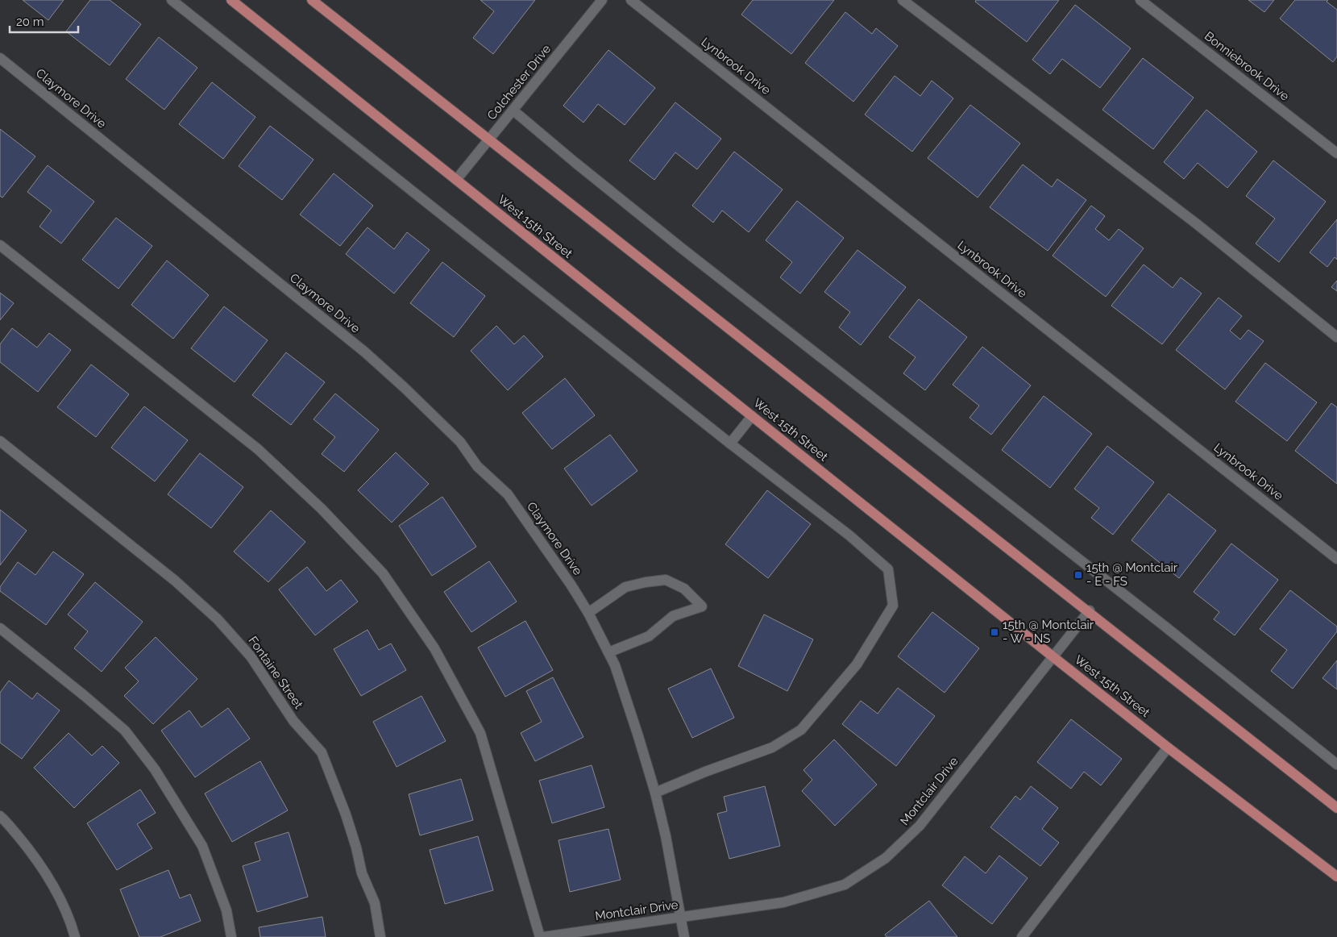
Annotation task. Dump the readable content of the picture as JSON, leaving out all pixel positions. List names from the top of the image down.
{
  "streets": {
    "main road": ["West 15th Street"],
    "street": [
      "Lynbrook Drive",
      "Bonniebrook Drive",
      "Colchester Drive",
      "Claymore Drive",
      "Fontaine Street",
      "Montclair Drive"
    ]
  },
  "crossings": [
    ["Colchester Drive", "West 15th Street"],
    ["Claymore Drive", "Montclair Drive"],
    ["West 15th Street", "Montclair Drive"]
  ],
  "places": {
    "transit": ["15th @ Montclair - E - FS", "15th @ Montclair - W - NS"]
  },
  "scale_bar": "20 m"
}
